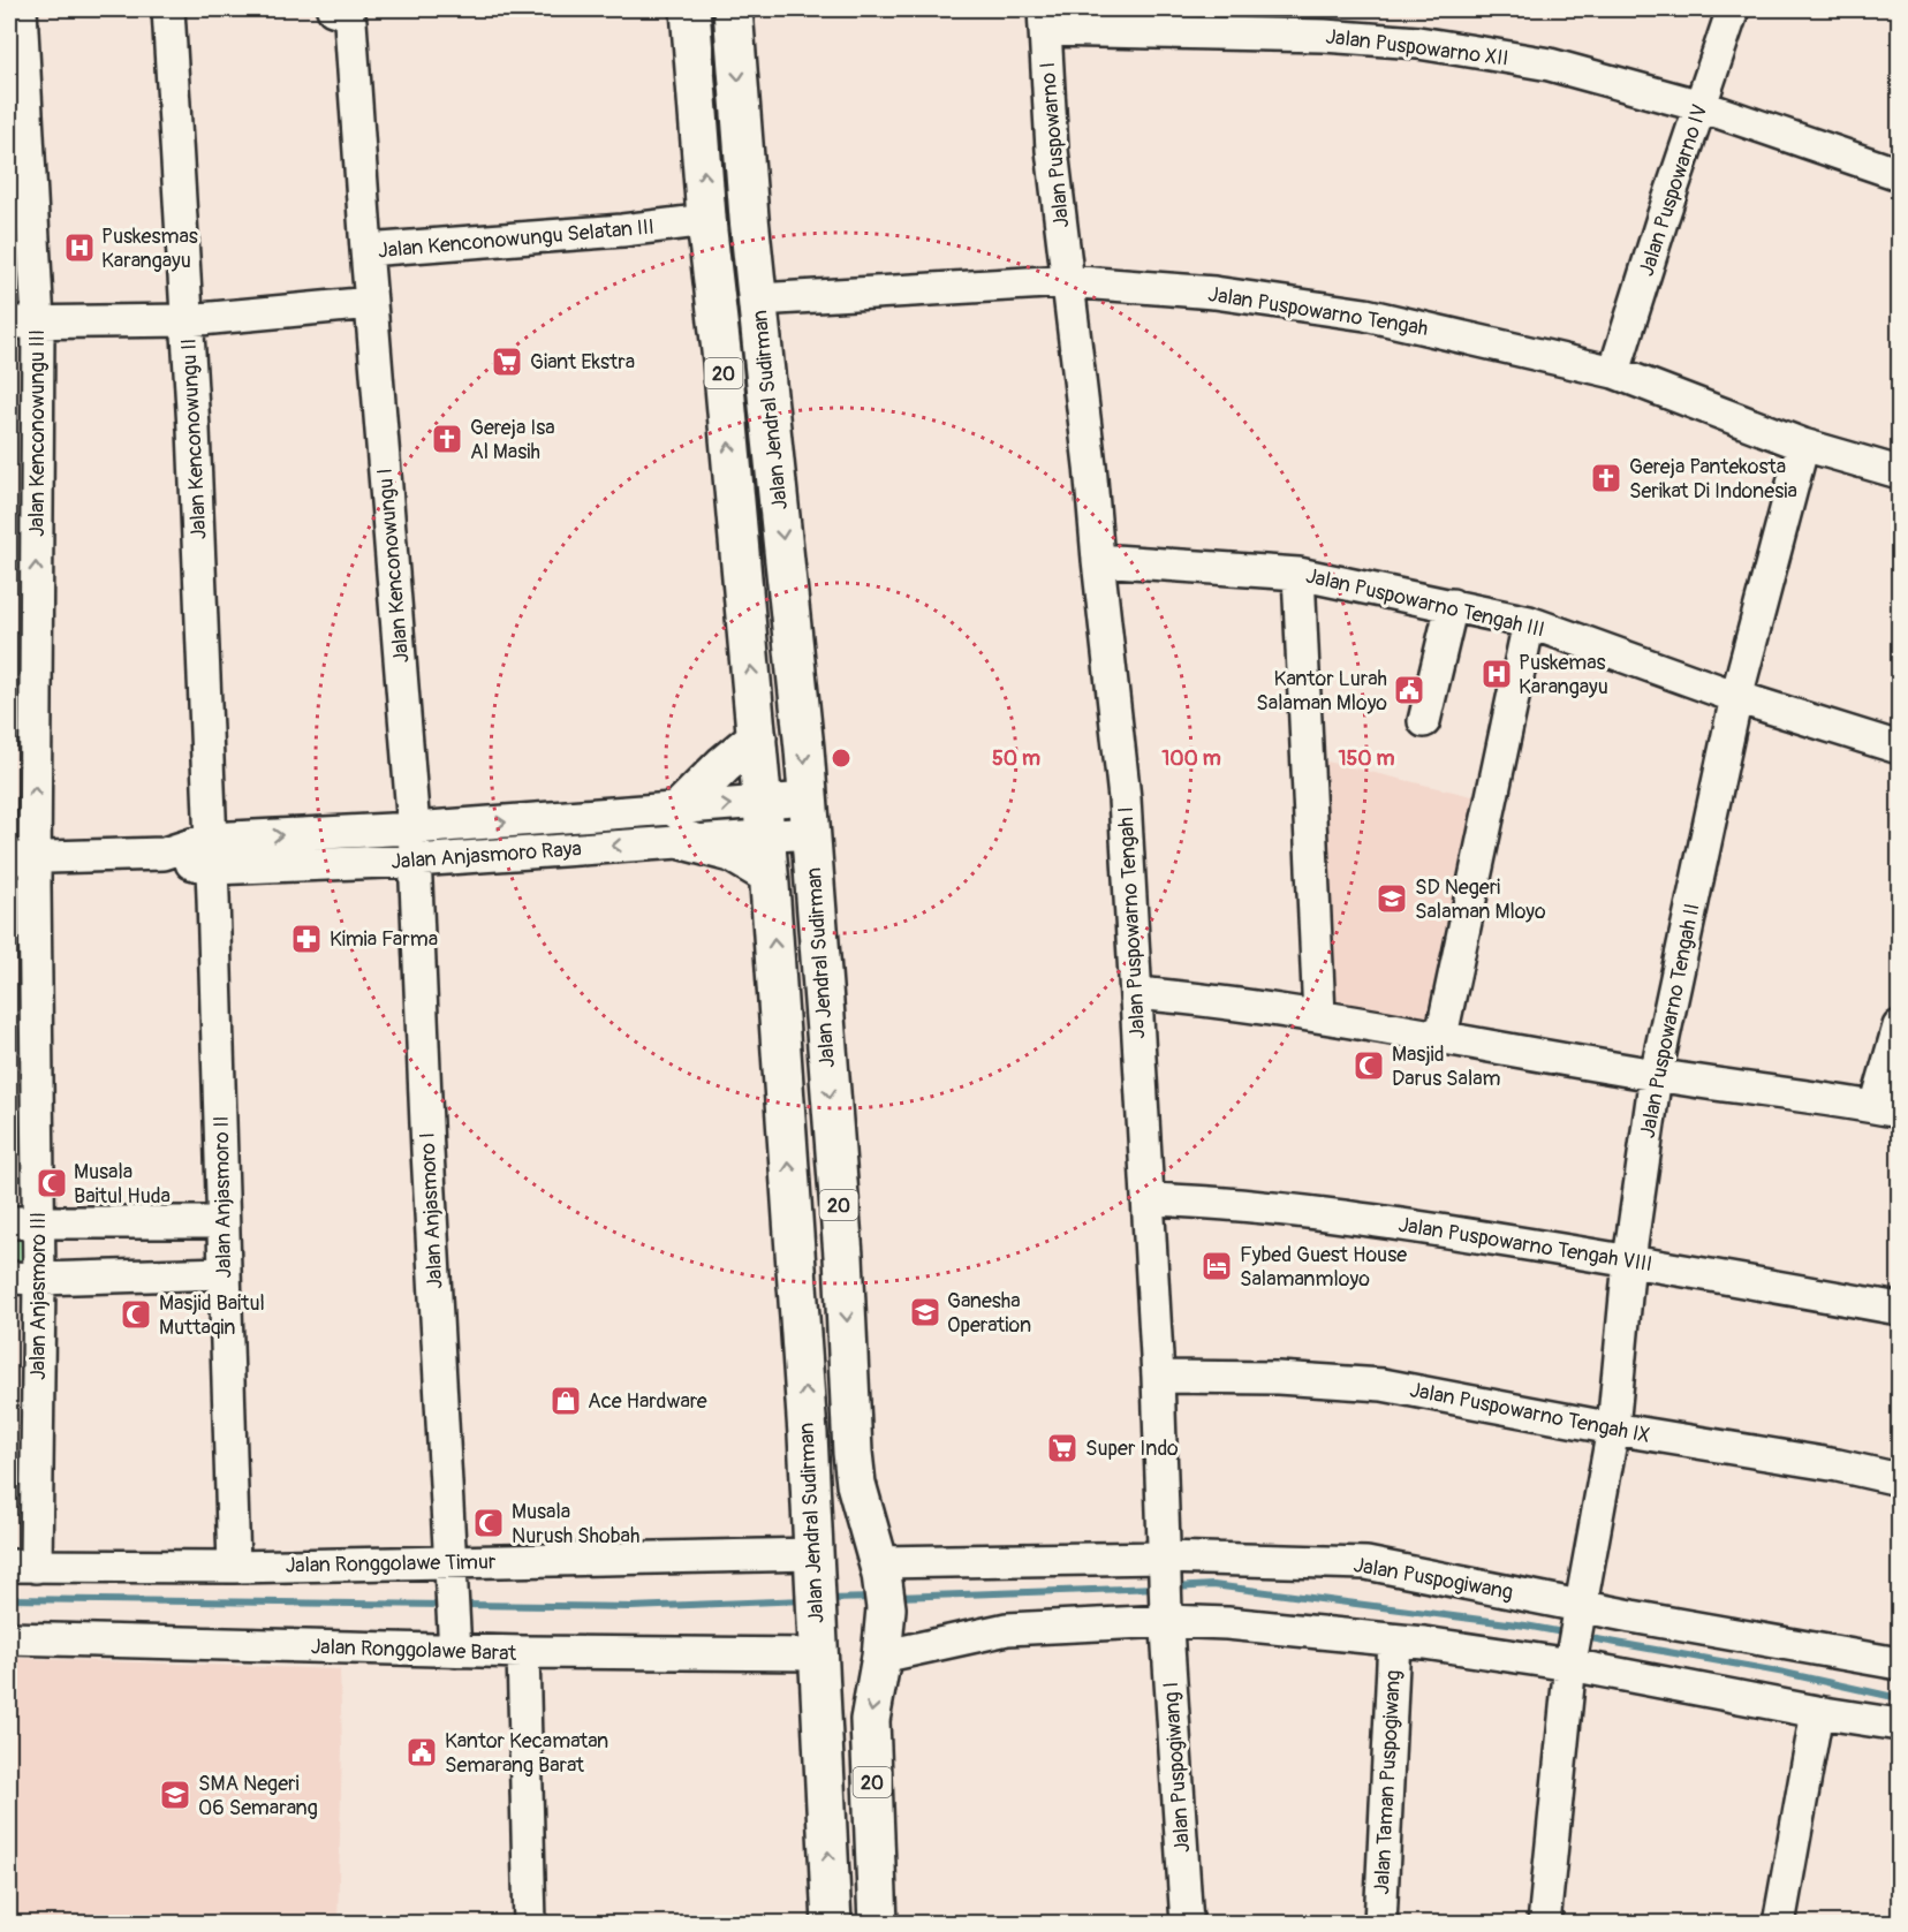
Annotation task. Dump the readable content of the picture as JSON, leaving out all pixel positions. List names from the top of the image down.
{
  "streets": {
    "highway": ["20", "Jalan Jendral Sudirman"],
    "street": [
      "Jalan Puspowarno XII",
      "Jalan Puspowarno I",
      "Jalan Puspowarno IV",
      "Jalan Kenconowungu Selatan III",
      "Jalan Puspowarno Tengah",
      "Jalan Kenconowungu III",
      "Jalan Kenconowungu II",
      "Jalan Kenconowungu I",
      "Jalan Puspowarno Tengah III",
      "Jalan Anjasmoro Raya",
      "Jalan Puspowarno Tengah I",
      "Jalan Puspowarno Tengah II",
      "Jalan Anjasmoro II",
      "Jalan Anjasmoro I",
      "Jalan Puspowarno Tengah VIII",
      "Jalan Anjasmoro III",
      "Jalan Puspowarno Tengah IX",
      "Jalan Ronggolawe Timur",
      "Jalan Puspogiwang",
      "Jalan Ronggolawe Barat",
      "Jalan Puspogiwang I",
      "Jalan Taman Puspogiwang"
    ]
  },
  "crossings": [
    ["Jalan Puspowarno XII", "Jalan Puspowarno I"],
    ["Jalan Puspowarno XII", "Jalan Puspowarno IV"],
    ["Jalan Puspowarno I", "Jalan Puspowarno Tengah"],
    ["Jalan Puspowarno I", "Jalan Puspowarno Tengah I"],
    ["Jalan Puspowarno IV", "Jalan Puspowarno Tengah"],
    ["Jalan Kenconowungu Selatan III", "Jalan Jendral Sudirman"],
    ["Jalan Kenconowungu Selatan III", "Jalan Kenconowungu I"],
    ["Jalan Puspowarno Tengah", "Jalan Jendral Sudirman"],
    ["Jalan Puspowarno Tengah", "Jalan Puspowarno Tengah I"],
    ["Jalan Puspowarno Tengah", "Jalan Puspowarno Tengah II"],
    ["Jalan Jendral Sudirman", "Jalan Anjasmoro Raya"],
    ["Jalan Jendral Sudirman", "Jalan Ronggolawe Timur"],
    ["Jalan Jendral Sudirman", "Jalan Puspogiwang"],
    ["Jalan Jendral Sudirman", "Jalan Ronggolawe Barat"],
    ["Jalan Kenconowungu III", "Jalan Anjasmoro Raya"],
    ["Jalan Kenconowungu III", "Jalan Anjasmoro III"],
    ["Jalan Kenconowungu II", "Jalan Anjasmoro Raya"],
    ["Jalan Kenconowungu II", "Jalan Anjasmoro II"],
    ["Jalan Kenconowungu I", "Jalan Anjasmoro Raya"],
    ["Jalan Kenconowungu I", "Jalan Anjasmoro I"],
    ["Jalan Puspowarno Tengah III", "Jalan Puspowarno Tengah I"],
    ["Jalan Puspowarno Tengah III", "Jalan Puspowarno Tengah II"],
    ["Jalan Anjasmoro Raya", "Jalan Anjasmoro II"],
    ["Jalan Anjasmoro Raya", "Jalan Anjasmoro I"],
    ["Jalan Anjasmoro Raya", "Jalan Anjasmoro III"],
    ["Jalan Puspowarno Tengah I", "Jalan Puspowarno Tengah VIII"],
    ["Jalan Puspowarno Tengah I", "Jalan Puspowarno Tengah IX"],
    ["Jalan Puspowarno Tengah I", "Jalan Puspogiwang"],
    ["Jalan Puspowarno Tengah I", "Jalan Puspogiwang I"],
    ["Jalan Puspowarno Tengah II", "Jalan Puspowarno Tengah VIII"],
    ["Jalan Puspowarno Tengah II", "Jalan Puspowarno Tengah IX"],
    ["Jalan Puspowarno Tengah II", "Jalan Puspogiwang"],
    ["Jalan Anjasmoro II", "Jalan Ronggolawe Timur"],
    ["Jalan Anjasmoro I", "Jalan Ronggolawe Timur"],
    ["Jalan Anjasmoro I", "Jalan Ronggolawe Barat"],
    ["Jalan Anjasmoro III", "Jalan Ronggolawe Timur"],
    ["Jalan Puspogiwang", "Jalan Puspogiwang I"]
  ],
  "one_way": ["Jalan Kenconowungu III"],
  "places": {
    "hospital": ["Puskesmas Karangayu", "Puskemas Karangayu"],
    "supermarket": ["Giant Ekstra", "Super Indo"],
    "church": ["Gereja Isa Al Masih", "Gereja Pantekosta Serikat Di Indonesia"],
    "public building": ["Kantor Lurah Salaman Mloyo", "Kantor Kecamatan Semarang Barat"],
    "school or university": ["SD Negeri Salaman Mloyo", "Ganesha Operation", "SMA Negeri 06 Semarang"],
    "pharmacy": ["Kimia Farma"],
    "mosque": [
      "Masjid Darus Salam",
      "Musala Baitul Huda",
      "Masjid Baitul Muttaqin",
      "Musala Nurush Shobah"
    ],
    "hotel": ["Fybed Guest House Salamanmloyo"],
    "shop": ["Ace Hardware"]
  },
  "rings": ["50 m", "100 m", "150 m"]
}
